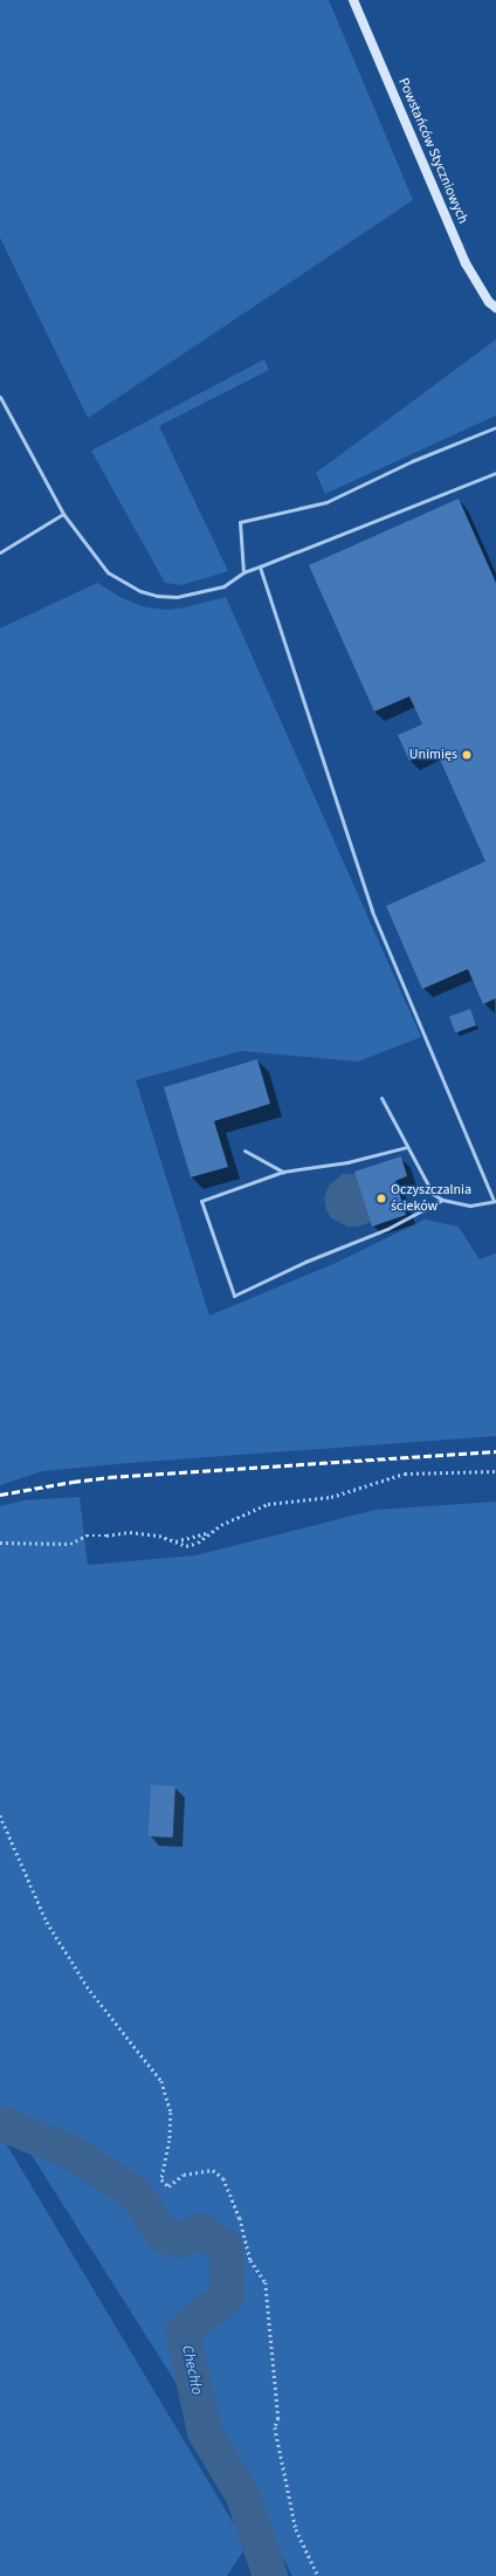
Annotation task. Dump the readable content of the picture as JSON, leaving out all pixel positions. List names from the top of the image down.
{
  "streets": {
    "street": ["Powstańców Styczniowych"]
  },
  "water": ["Chechło"],
  "places": ["Unimięs", "Oczyszczalnia ścieków"]
}
